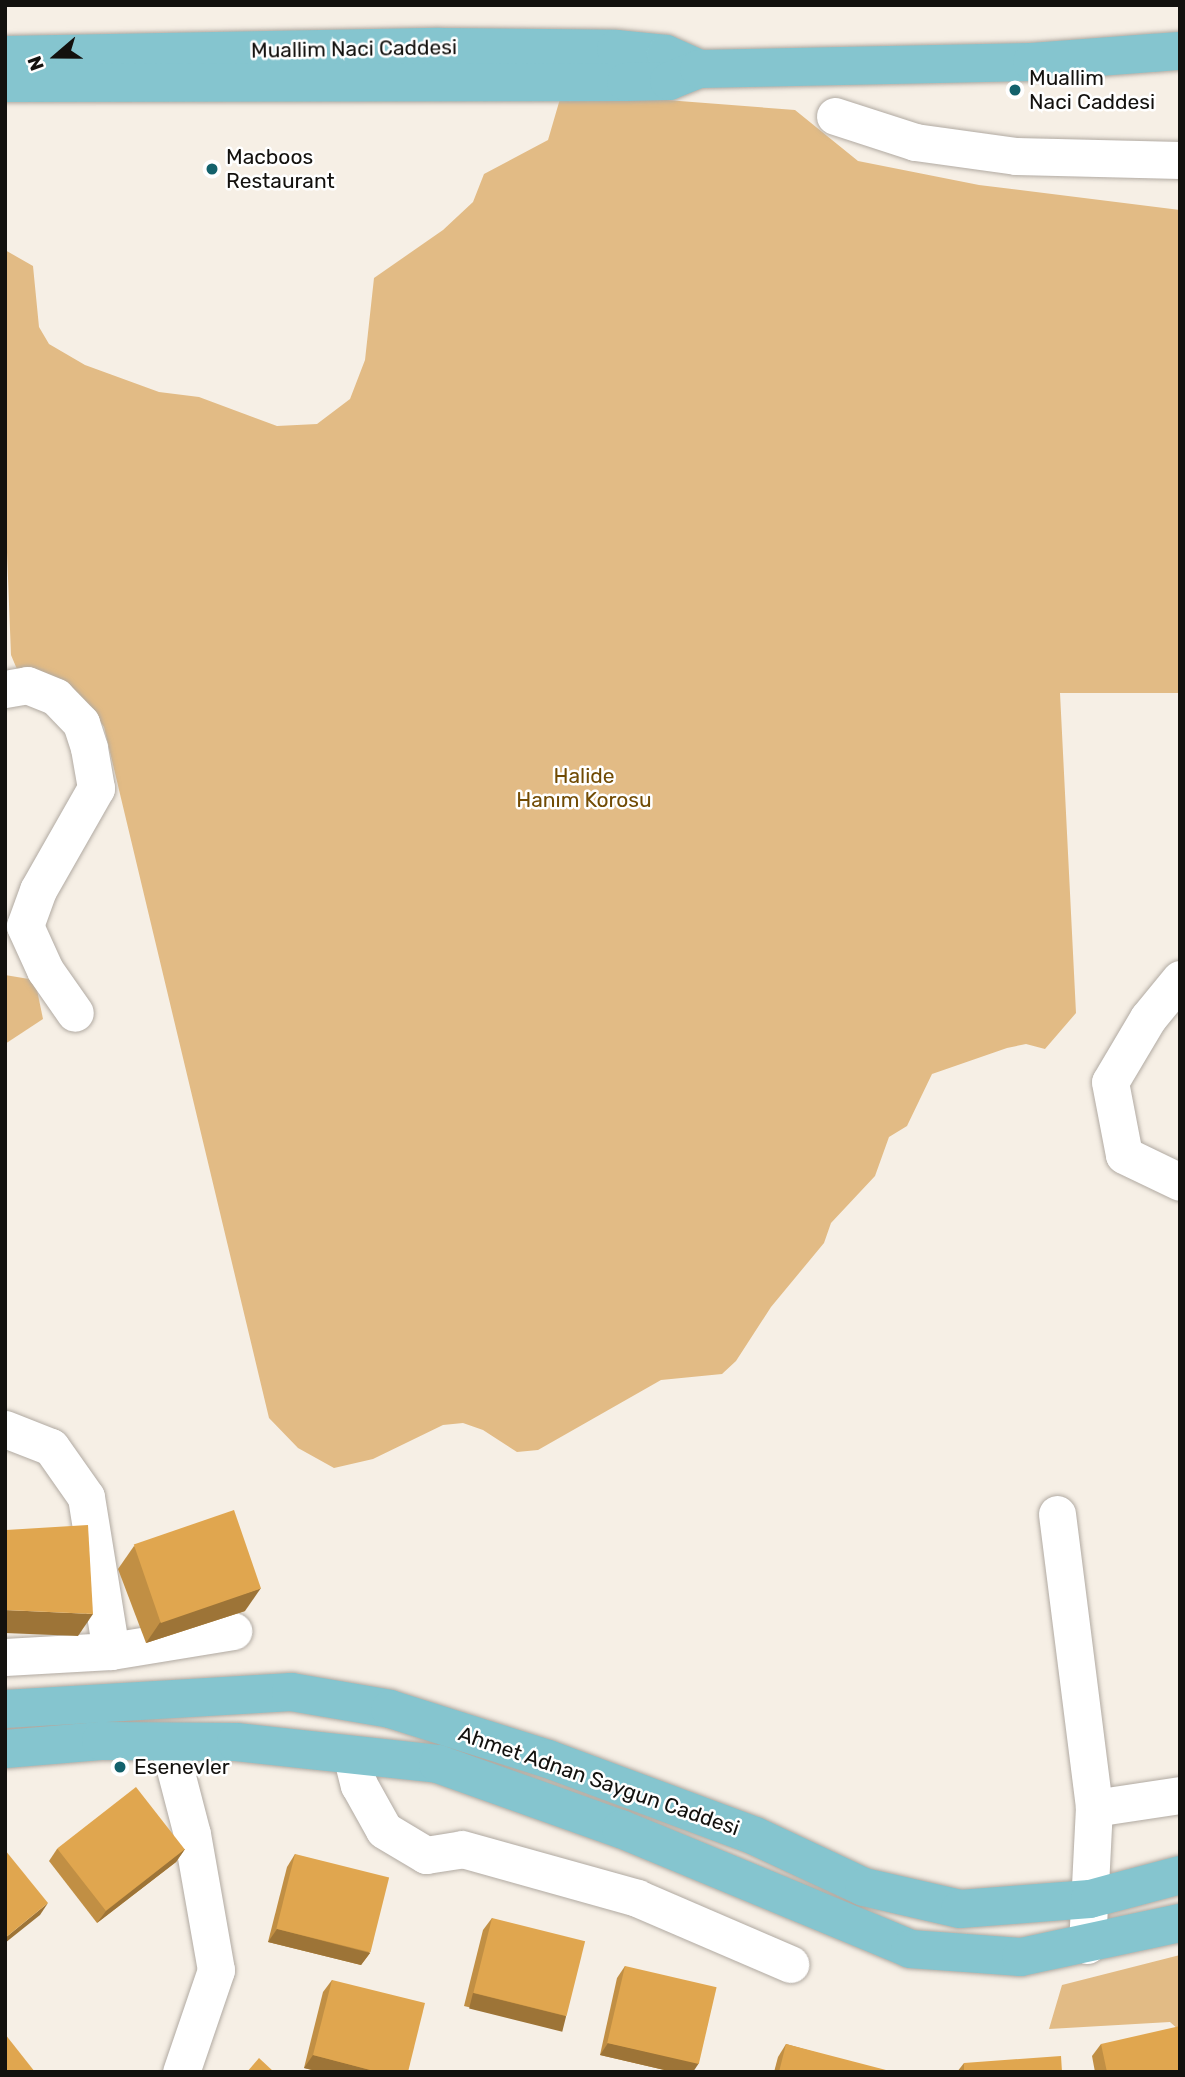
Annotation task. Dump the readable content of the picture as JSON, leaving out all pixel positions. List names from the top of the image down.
{
  "streets": {
    "main road": ["Muallim Naci Caddesi", "Ahmet Adnan Saygun Caddesi"]
  },
  "parks": ["Halide Hanım Korosu"],
  "places": ["Muallim Naci Caddesi", "Macboos Restaurant", "Esenevler"],
  "north": "left"
}
